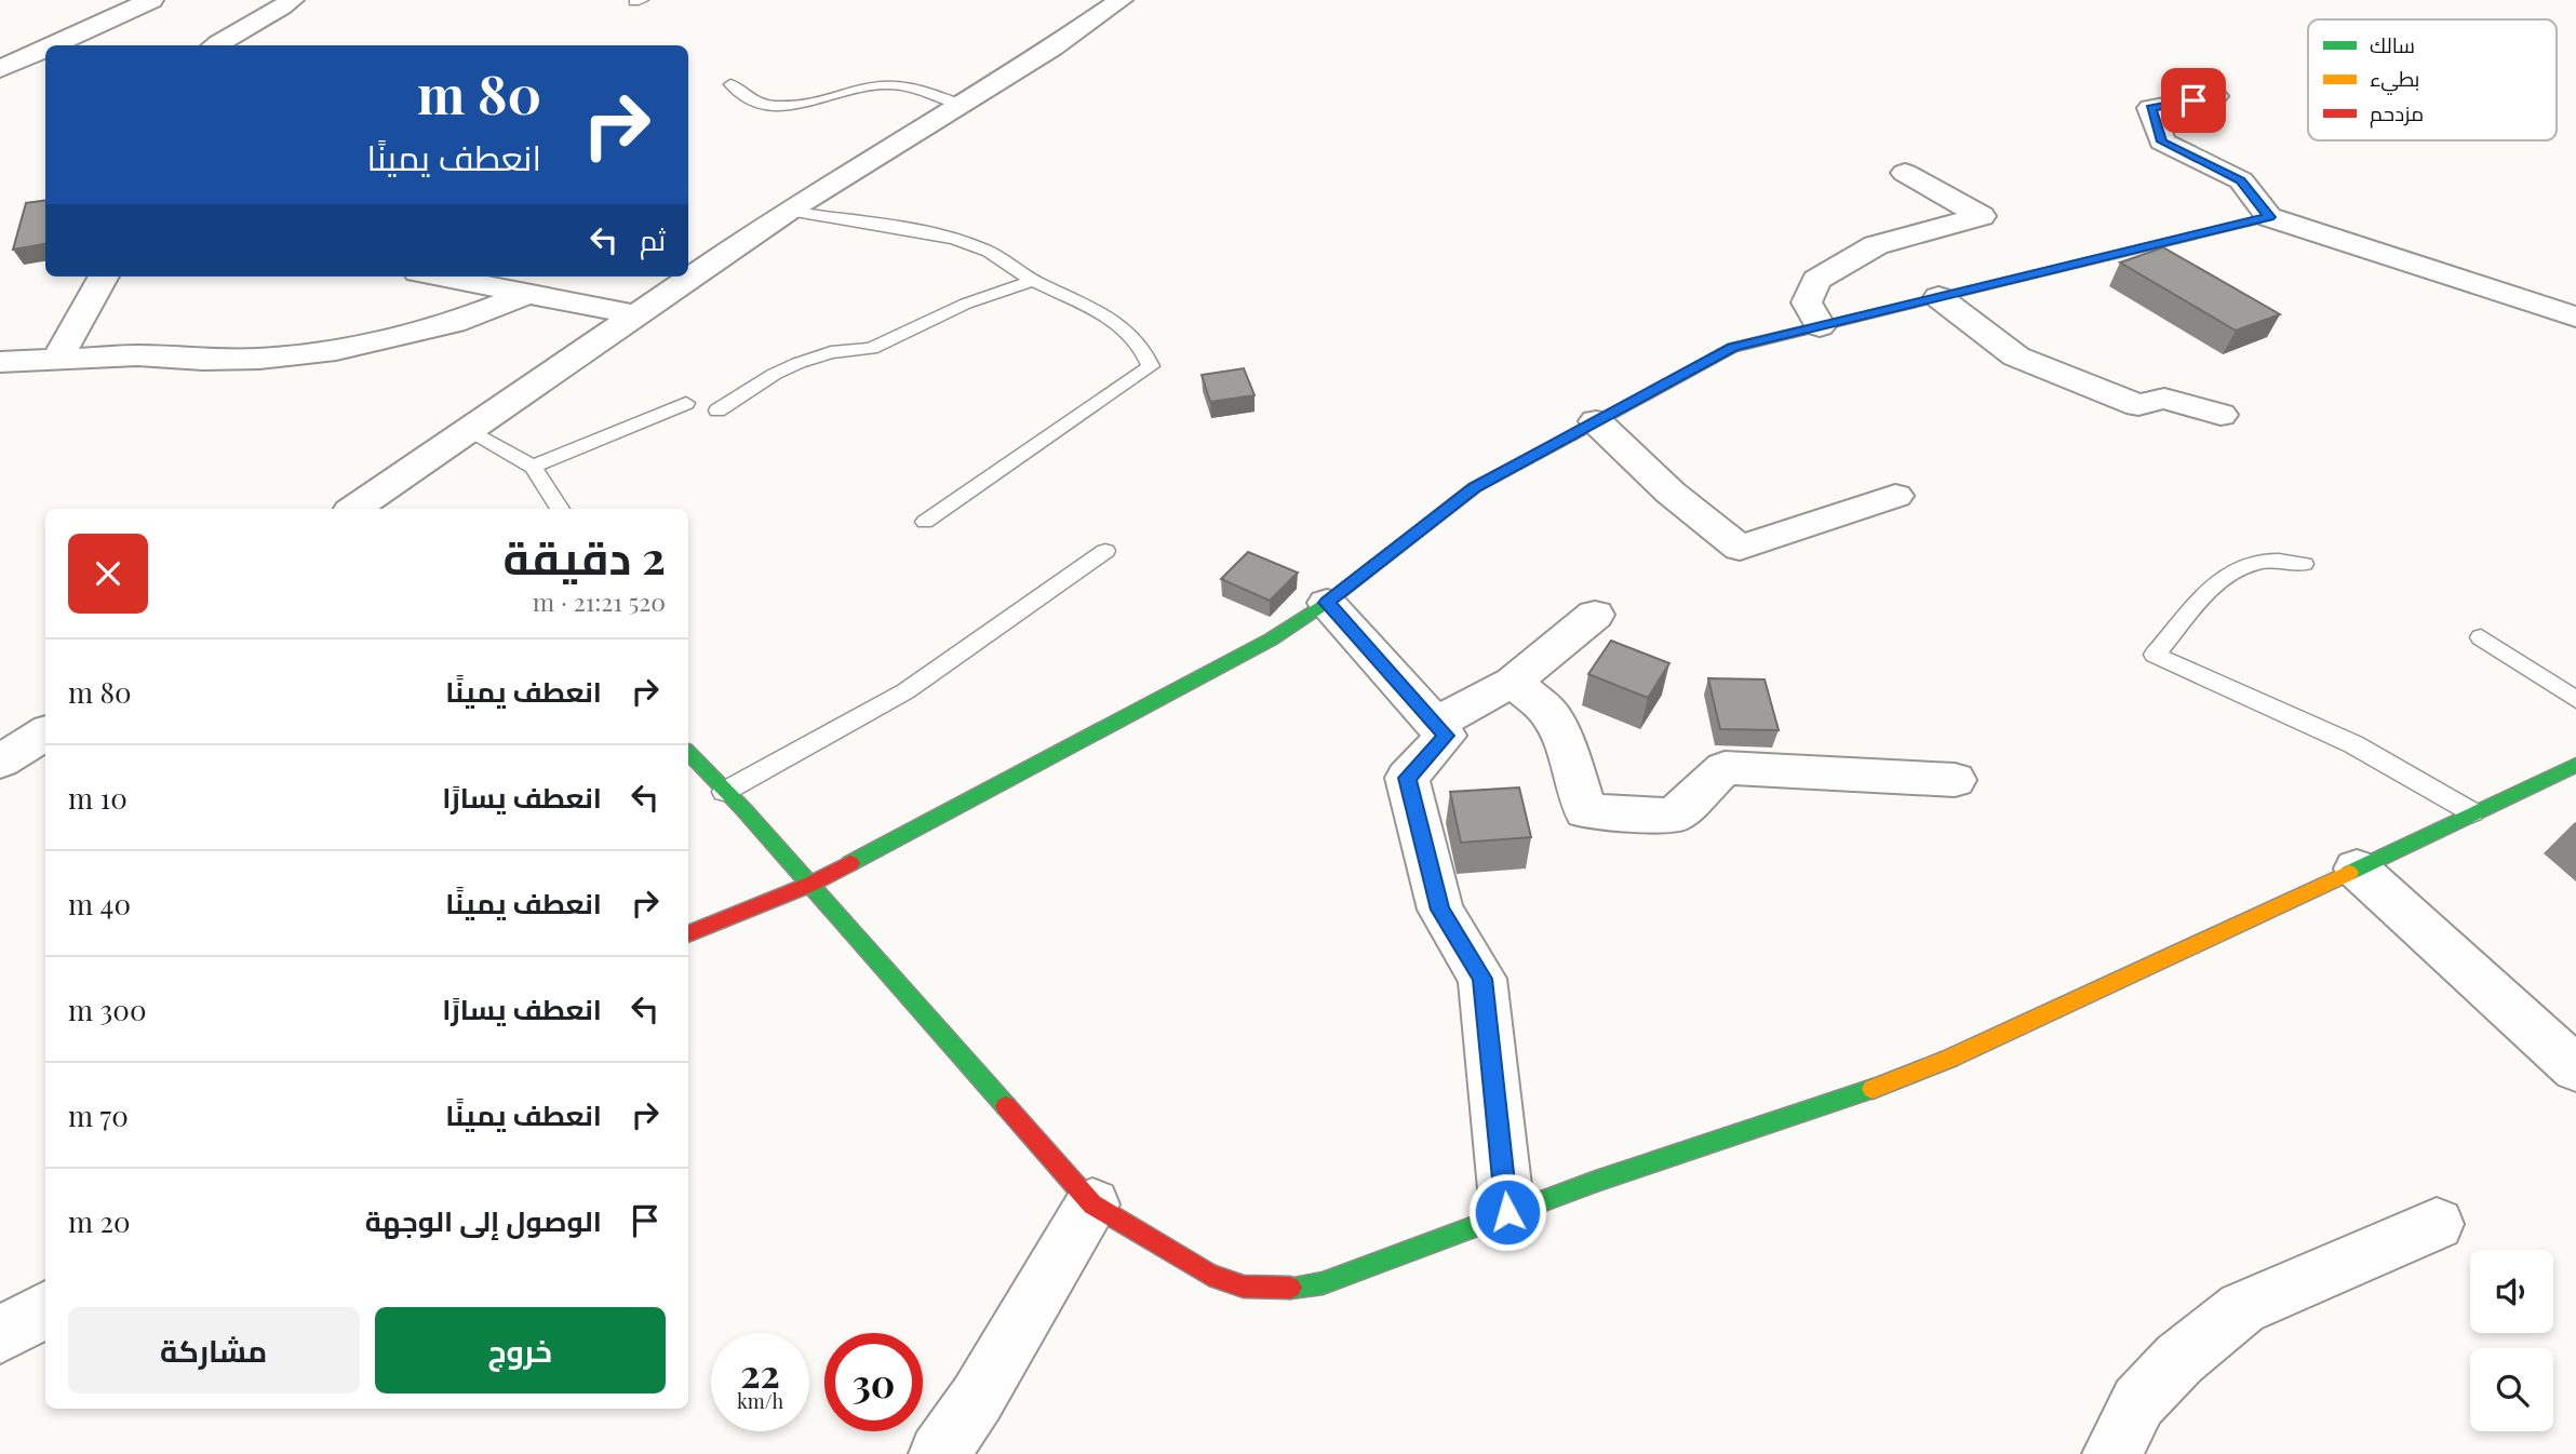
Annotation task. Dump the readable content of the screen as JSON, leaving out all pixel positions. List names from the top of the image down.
{
  "legend": ["سالك", "بطيء", "مزدحم"],
  "page": {
    "turn": ["80 m", "انعطف يمينًا"],
    "then": "ثم",
    "heading": ["2 دقيقة", "520 m · 21:21"],
    "list": [
      {
        "name": "انعطف يمينًا",
        "value": "80 m"
      },
      {
        "name": "انعطف يسارًا",
        "value": "10 m"
      },
      {
        "name": "انعطف يمينًا",
        "value": "40 m"
      },
      {
        "name": "انعطف يسارًا",
        "value": "300 m"
      },
      {
        "name": "انعطف يمينًا",
        "value": "70 m"
      },
      {
        "name": "الوصول إلى الوجهة",
        "value": "20 m"
      }
    ],
    "buttons": ["خروج", "مشاركة"],
    "speed": "22 km/h",
    "limit": "30"
  }
}
